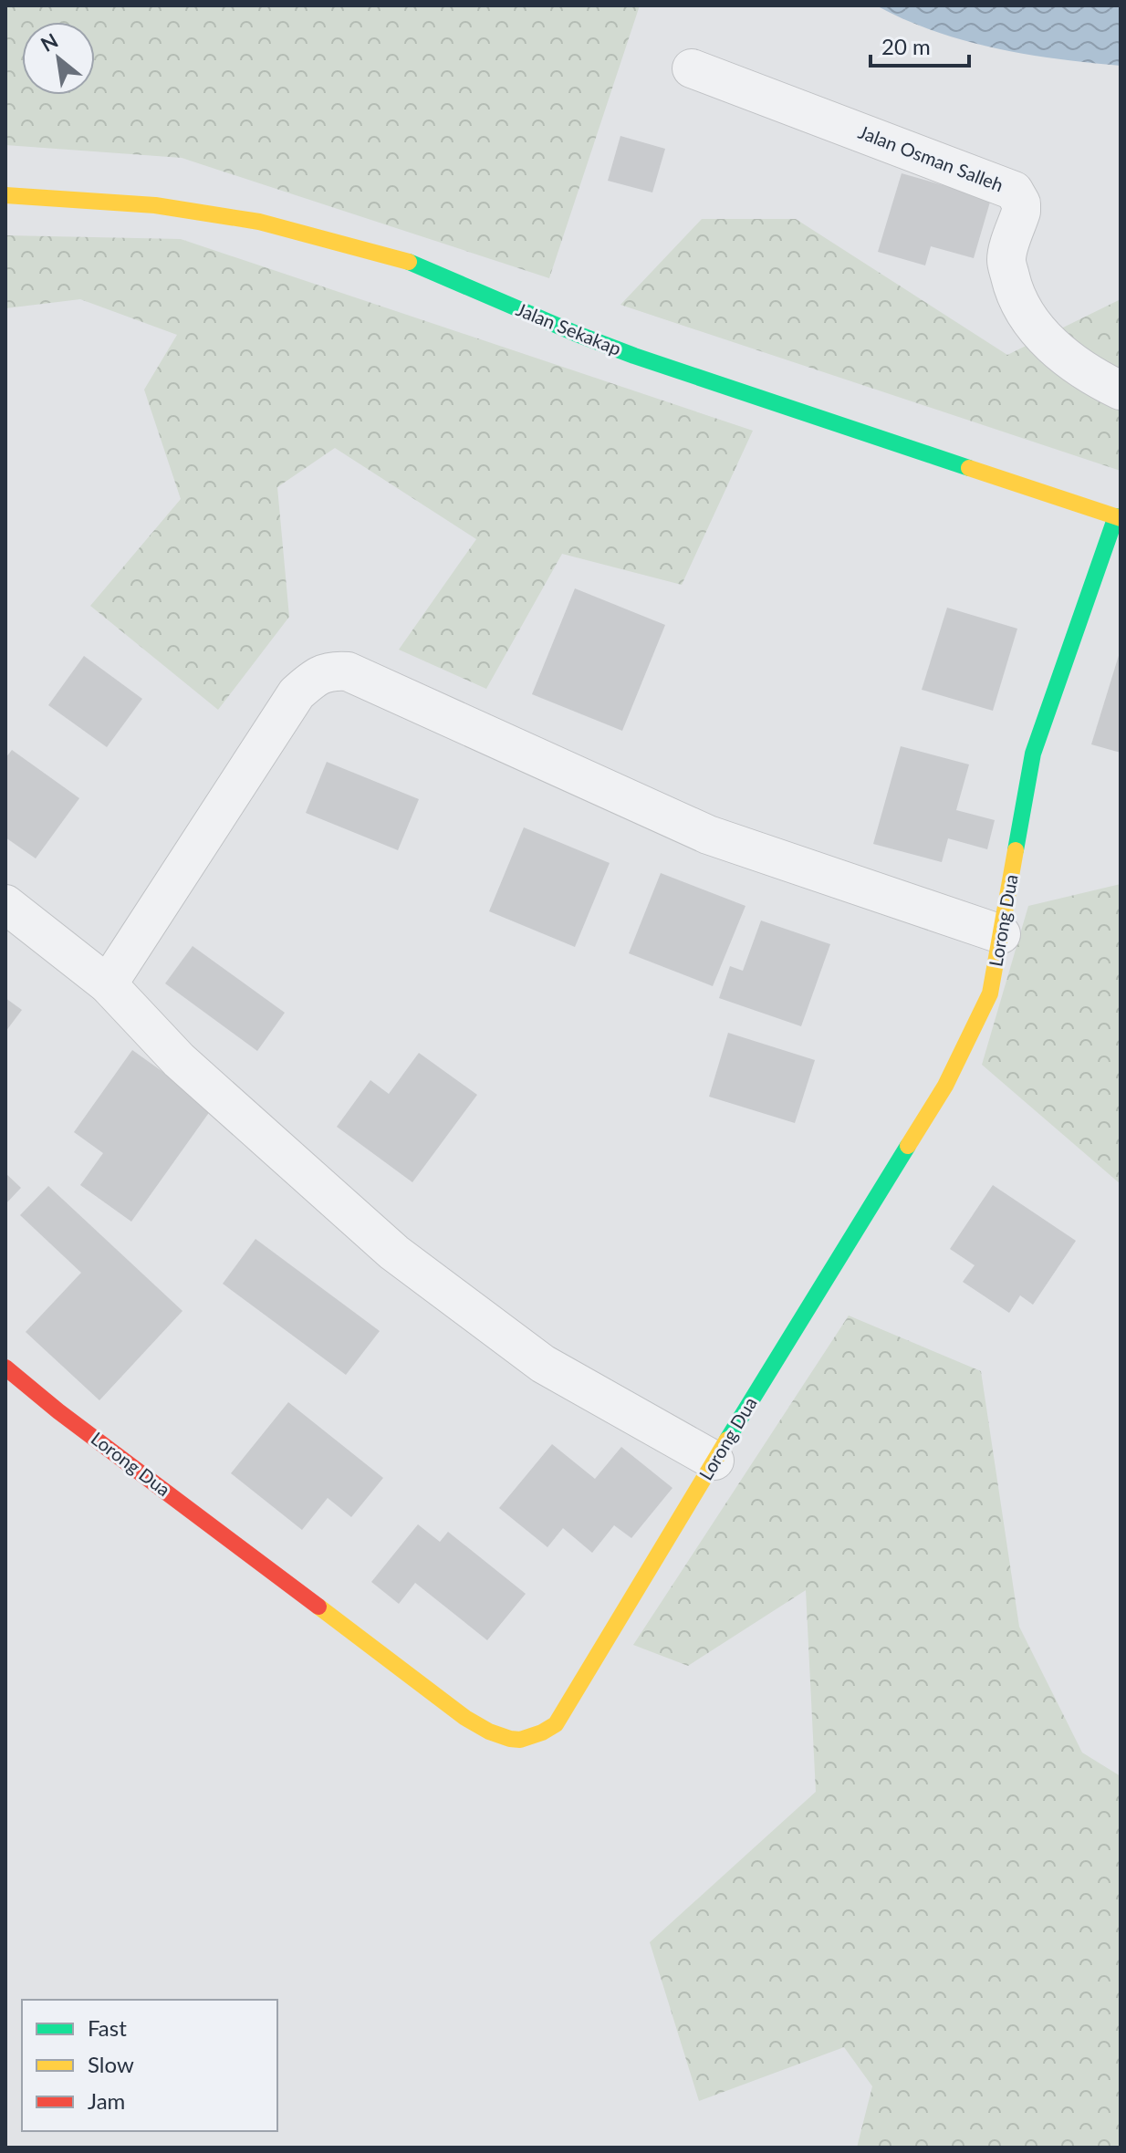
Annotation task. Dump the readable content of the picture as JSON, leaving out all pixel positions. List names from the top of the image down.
{
  "streets": {
    "street": ["Jalan Osman Salleh", "Jalan Sekakap", "Lorong Dua"]
  },
  "crossings": [
    ["Jalan Sekakap", "Lorong Dua"]
  ],
  "legend": ["Fast", "Slow", "Jam"],
  "scale_bar": "20 m",
  "north": "top left"
}
